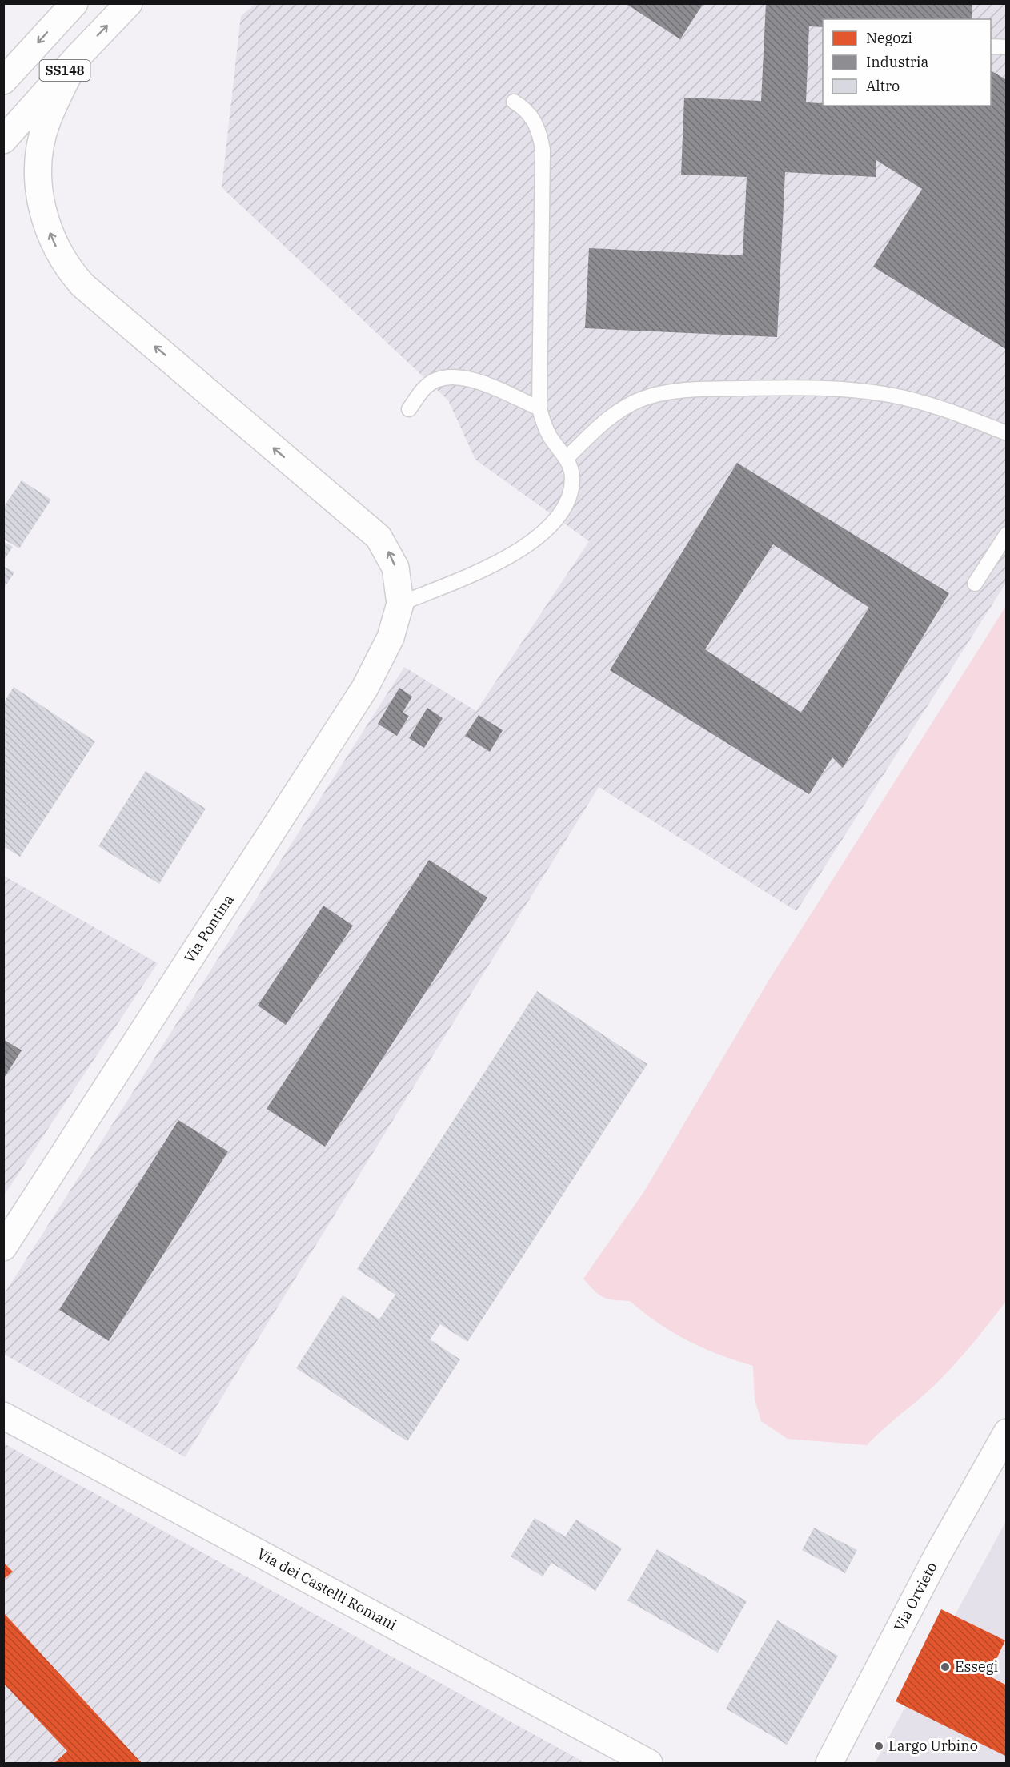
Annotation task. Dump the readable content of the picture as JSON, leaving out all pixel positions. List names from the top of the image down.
{
  "streets": {
    "main road": [
      "SS148",
      "Via Pontina",
      "Via dei Castelli Romani",
      "Via Orvieto"
    ]
  },
  "places": ["Essegi", "Largo Urbino"],
  "legend": ["Negozi", "Industria", "Altro"]
}
